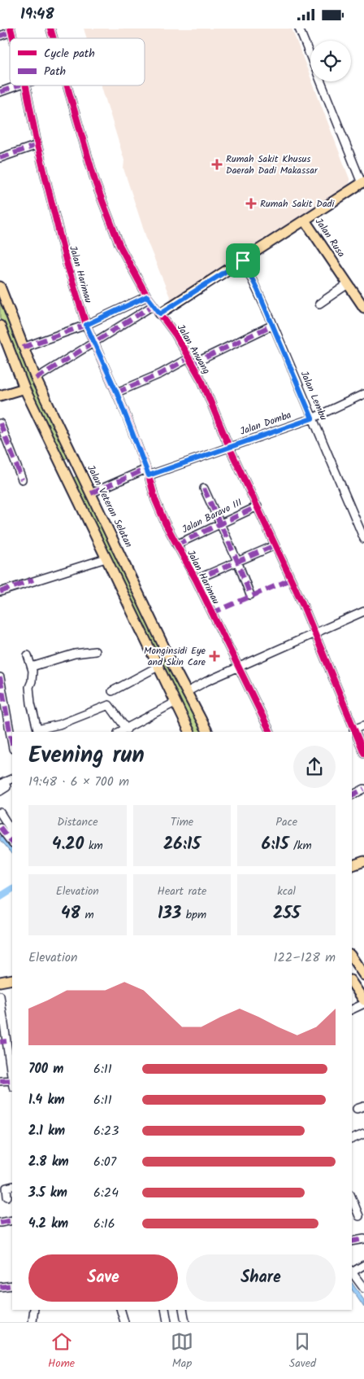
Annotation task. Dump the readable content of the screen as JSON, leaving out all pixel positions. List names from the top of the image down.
{
  "streets": {
    "main road": ["Jalan Rusa", "Jalan Veteran Selatan"],
    "street": [
      "Jalan Harimau",
      "Jalan Anuang",
      "Jalan Lembu",
      "Jalan Domba",
      "Jalan Baravo III"
    ]
  },
  "crossings": [
    ["Jalan Harimau", "Jalan Domba"],
    ["Jalan Harimau", "Jalan Baravo III"],
    ["Jalan Anuang", "Jalan Domba"],
    ["Jalan Anuang", "Jalan Baravo III"],
    ["Jalan Lembu", "Jalan Domba"],
    ["Jalan Domba", "Jalan Veteran Selatan"]
  ],
  "places": {
    "health": ["Rumah Sakit Khusus Daerah Dadi Makassar", "Rumah Sakit Dadi", "Monginsidi Eye and Skin Care"]
  },
  "legend": ["Cycle path", "Path"],
  "page": {
    "status": "19:48",
    "heading": ["Evening run", "19:48 · 6 × 700 m"],
    "stats": [
      ["Distance", "4.20 km"],
      ["Time", "26:15"],
      ["Pace", "6:15 /km"],
      ["Elevation", "48 m"],
      ["Heart rate", "133 bpm"],
      ["kcal", "255"]
    ],
    "chart": ["Elevation", "122–128 m"],
    "list": [
      {
        "name": "700 m",
        "note": "6:11"
      },
      {
        "name": "1.4 km",
        "note": "6:11"
      },
      {
        "name": "2.1 km",
        "note": "6:23"
      },
      {
        "name": "2.8 km",
        "note": "6:07"
      },
      {
        "name": "3.5 km",
        "note": "6:24"
      },
      {
        "name": "4.2 km",
        "note": "6:16"
      }
    ],
    "buttons": ["Save", "Share"],
    "tabs": ["Home", "Map", "Saved"]
  }
}
